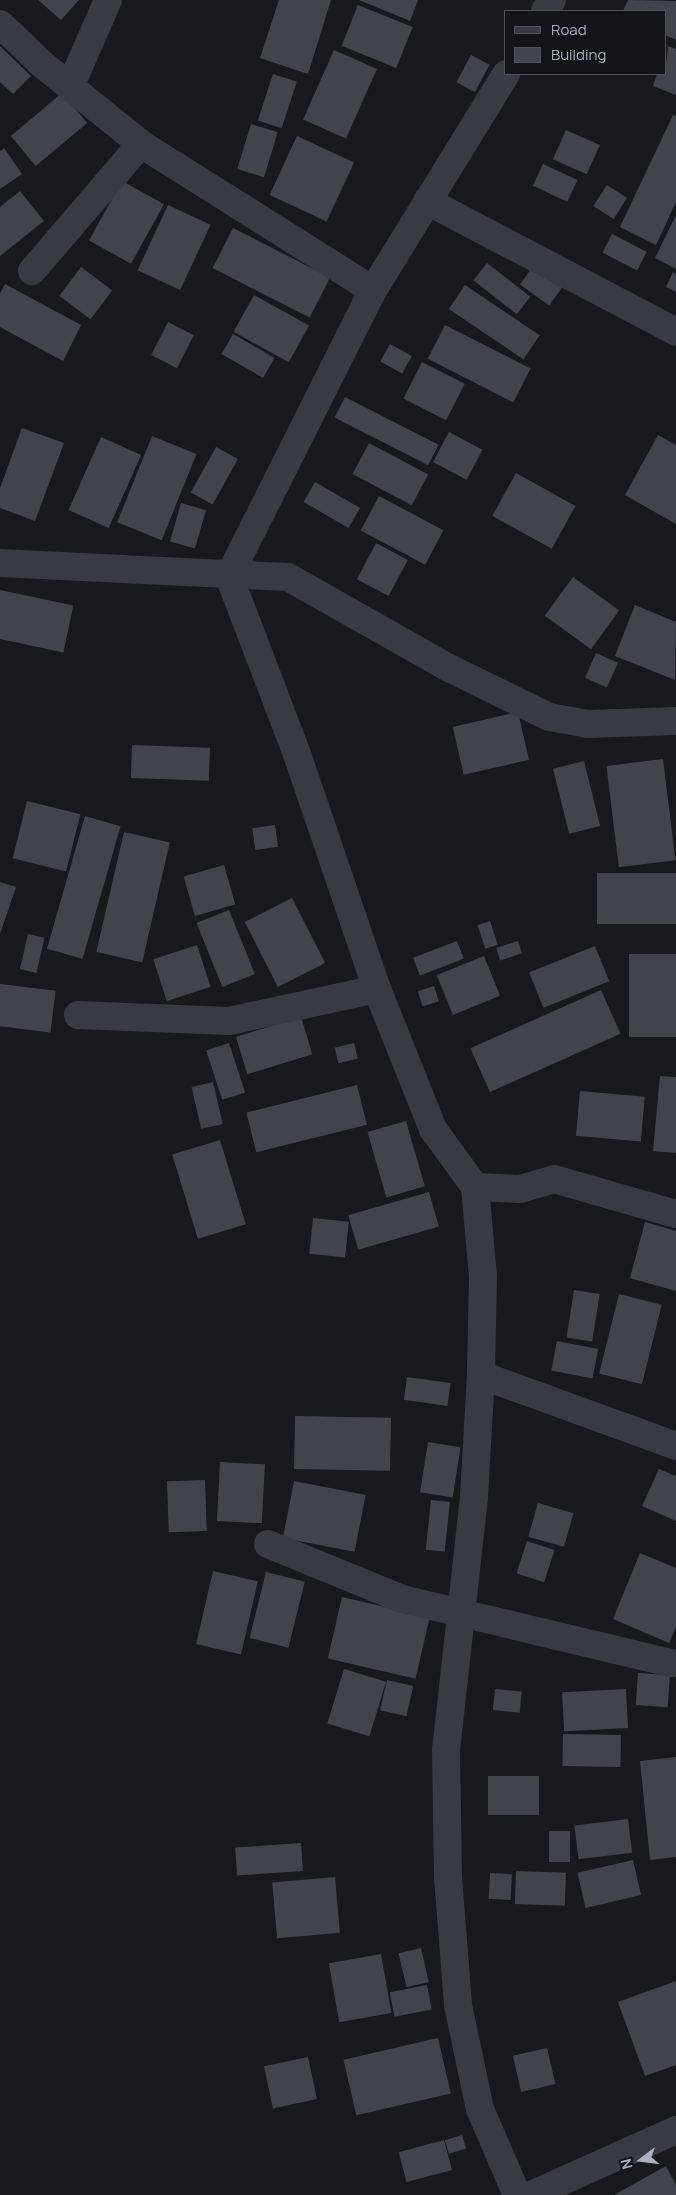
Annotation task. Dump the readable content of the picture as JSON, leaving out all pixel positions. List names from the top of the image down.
{
  "legend": ["Road", "Building"],
  "north": "left"
}
